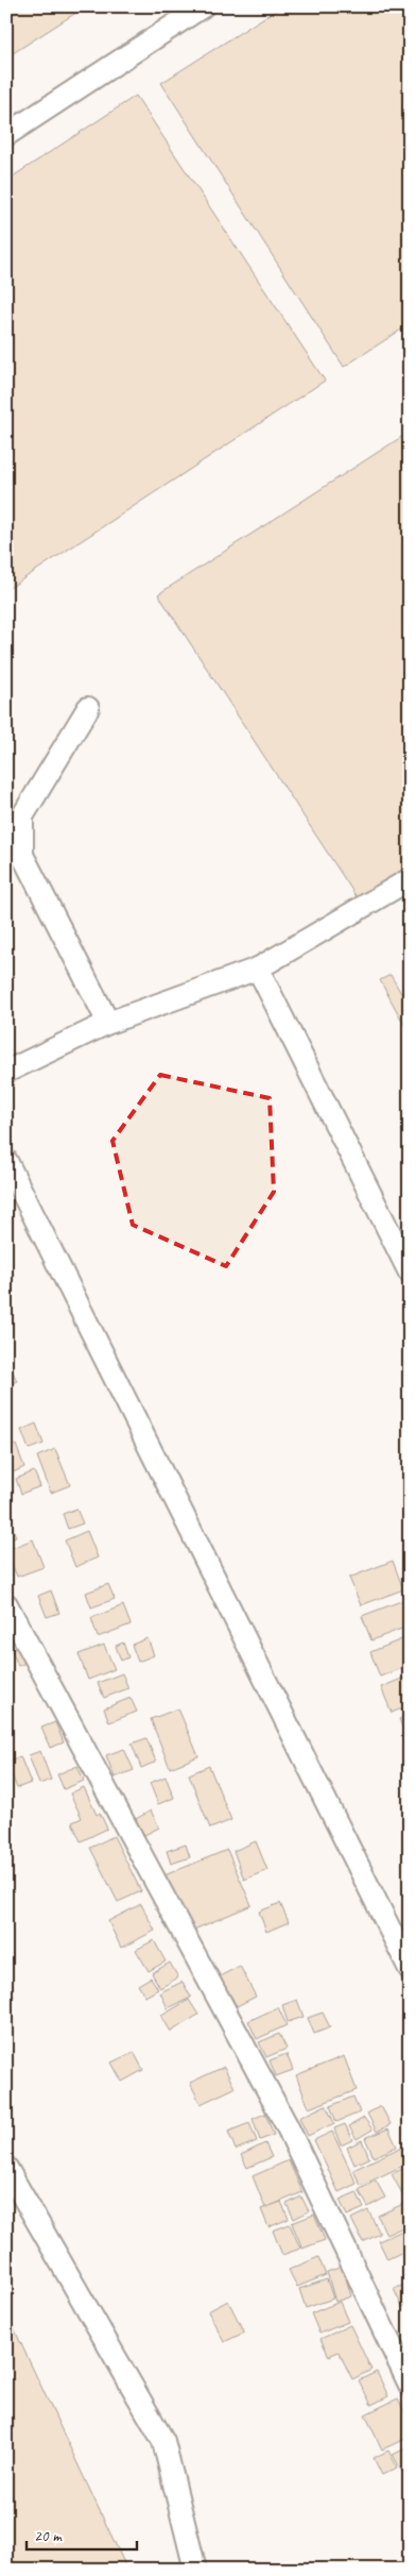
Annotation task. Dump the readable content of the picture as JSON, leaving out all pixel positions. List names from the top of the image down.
{
  "scale_bar": "20 m"
}
